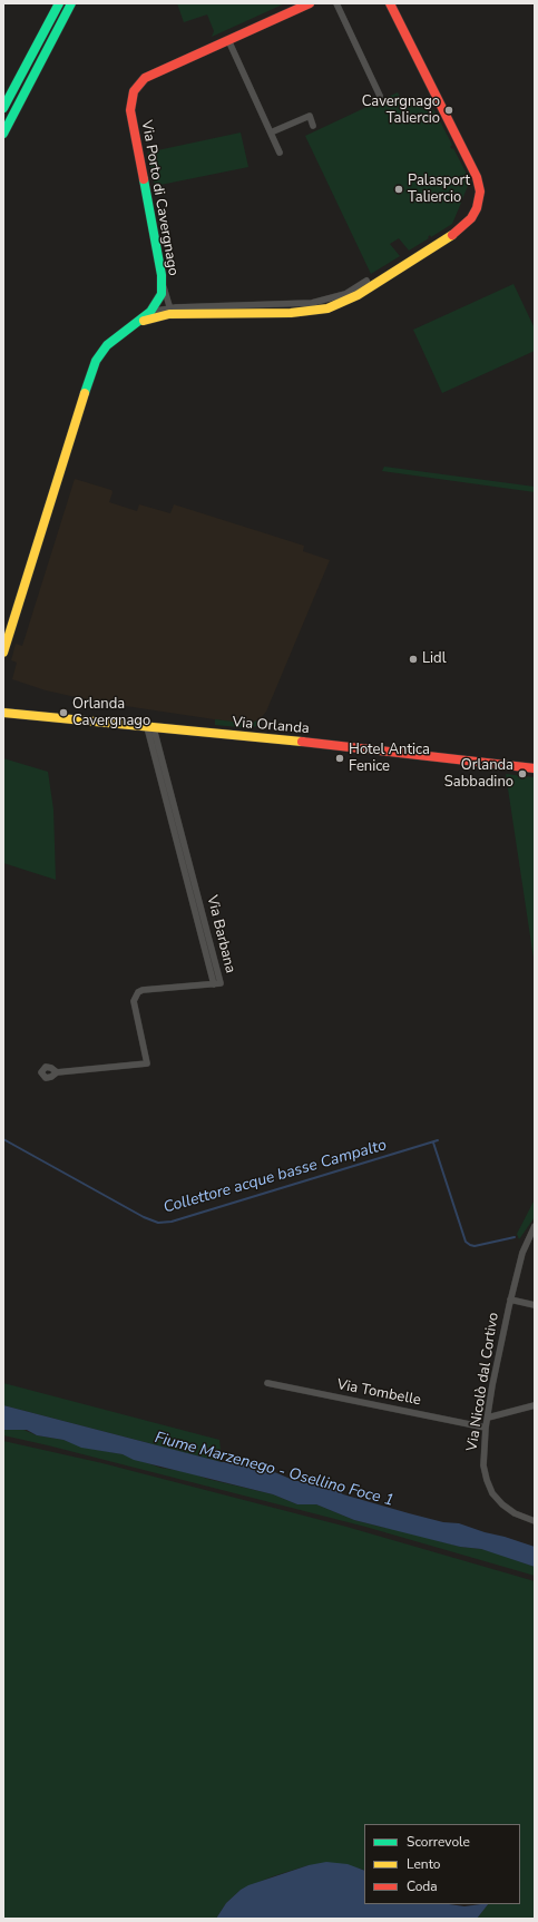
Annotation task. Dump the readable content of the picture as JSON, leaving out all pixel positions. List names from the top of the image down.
{
  "streets": {
    "street": [
      "Via Porto di Cavergnago",
      "Via Orlanda",
      "Via Barbana",
      "Via Nicolò dal Cortivo",
      "Via Tombelle"
    ]
  },
  "crossings": [
    ["Via Orlanda", "Via Barbana"],
    ["Via Nicolò dal Cortivo", "Via Tombelle"]
  ],
  "water": ["Collettore acque basse Campalto", "Fiume Marzenego - Osellino Foce 1"],
  "places": [
    "Cavergnago Taliercio",
    "Palasport Taliercio",
    "Lidl",
    "Orlanda Cavergnago",
    "Hotel Antica Fenice",
    "Orlanda Sabbadino"
  ],
  "legend": ["Scorrevole", "Lento", "Coda"]
}
